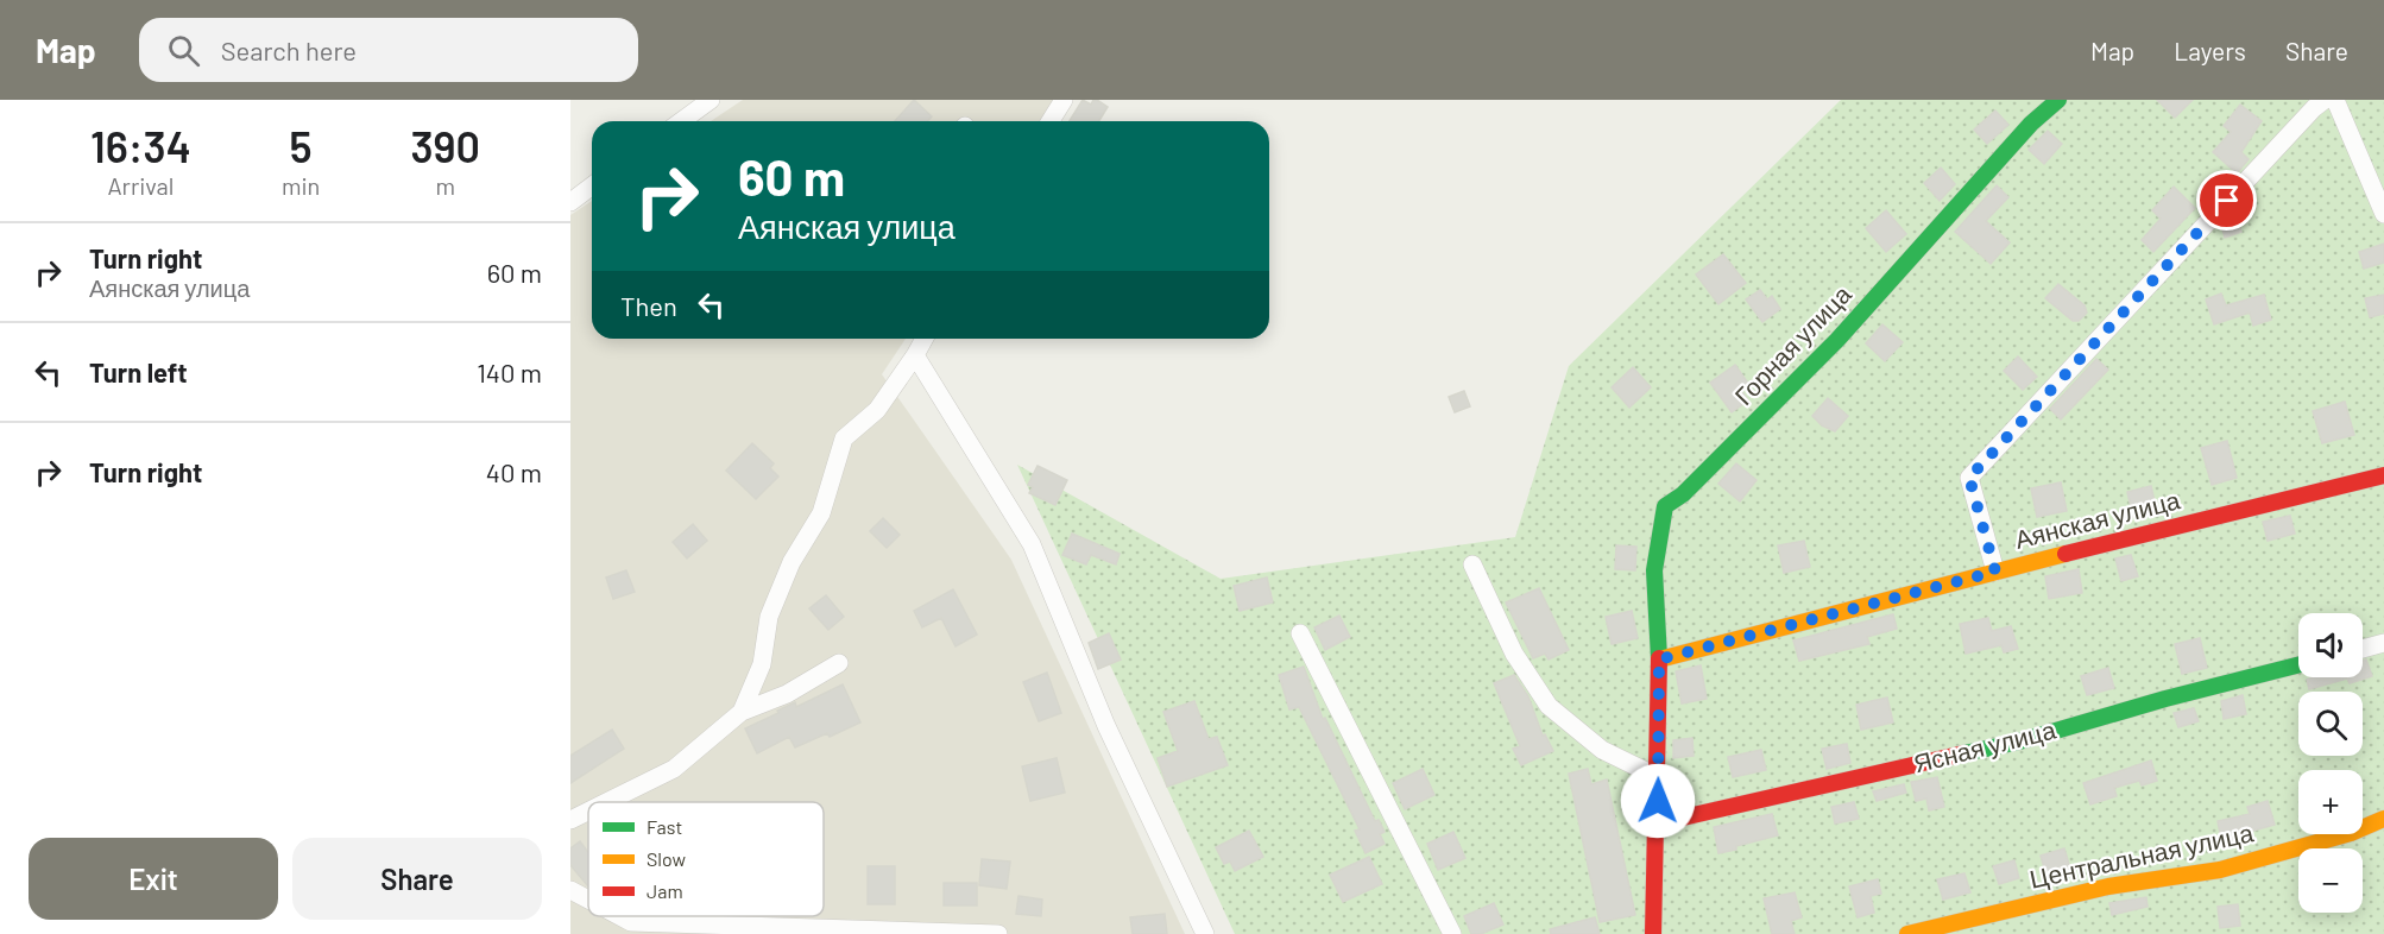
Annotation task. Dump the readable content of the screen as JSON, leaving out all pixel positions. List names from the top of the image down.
{
  "streets": {
    "street": [
      "Горная улица",
      "Аянская улица",
      "Ясная улица",
      "Центральная улица"
    ]
  },
  "crossings": [
    ["Горная улица", "Аянская улица"],
    ["Горная улица", "Ясная улица"]
  ],
  "legend": ["Fast", "Slow", "Jam"],
  "page": {
    "header": "Map",
    "search": "Search here",
    "nav": ["Map", "Layers", "Share"],
    "eta": [
      "16:34",
      "Arrival",
      "5",
      "min",
      "390",
      "m"
    ],
    "turn": ["60 m", "Аянская улица"],
    "list": [
      {
        "name": "Turn right",
        "note": "Аянская улица",
        "value": "60 m"
      },
      {
        "name": "Turn left",
        "value": "140 m"
      },
      {
        "name": "Turn right",
        "value": "40 m"
      }
    ],
    "then": "Then",
    "map_buttons": ["+", "−"],
    "buttons": ["Exit", "Share"]
  }
}
